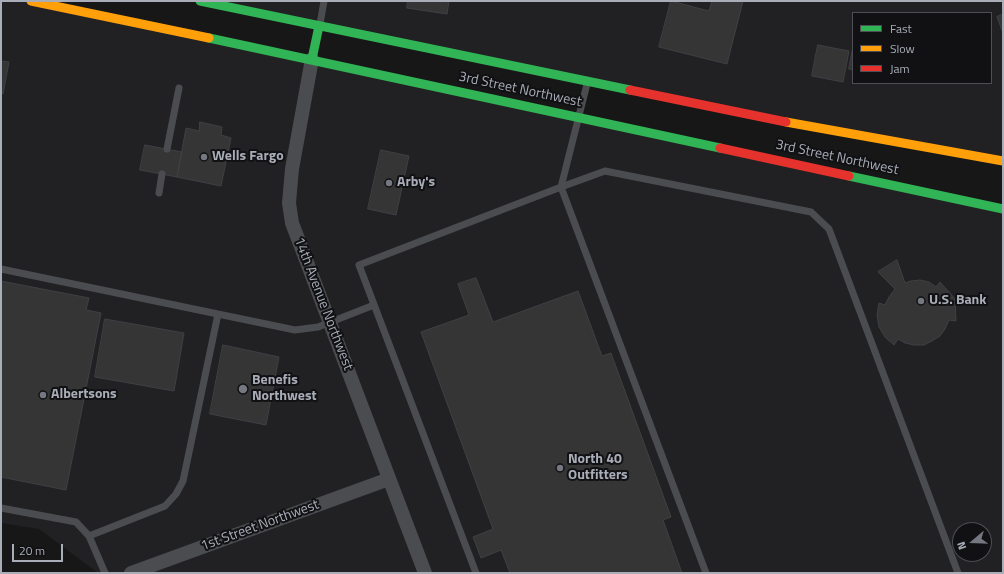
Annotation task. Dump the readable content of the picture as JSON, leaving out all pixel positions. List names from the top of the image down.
{
  "streets": {
    "main road": ["3rd Street Northwest", "14th Avenue Northwest"],
    "street": ["1st Street Northwest"]
  },
  "crossings": [
    ["3rd Street Northwest", "14th Avenue Northwest"],
    ["14th Avenue Northwest", "1st Street Northwest"]
  ],
  "places": [
    "Wells Fargo",
    "Arby's",
    "U.S. Bank",
    "Benefis Northwest",
    "Albertsons",
    "North 40 Outfitters"
  ],
  "legend": ["Fast", "Slow", "Jam"],
  "scale_bar": "20 m",
  "north": "left"
}
